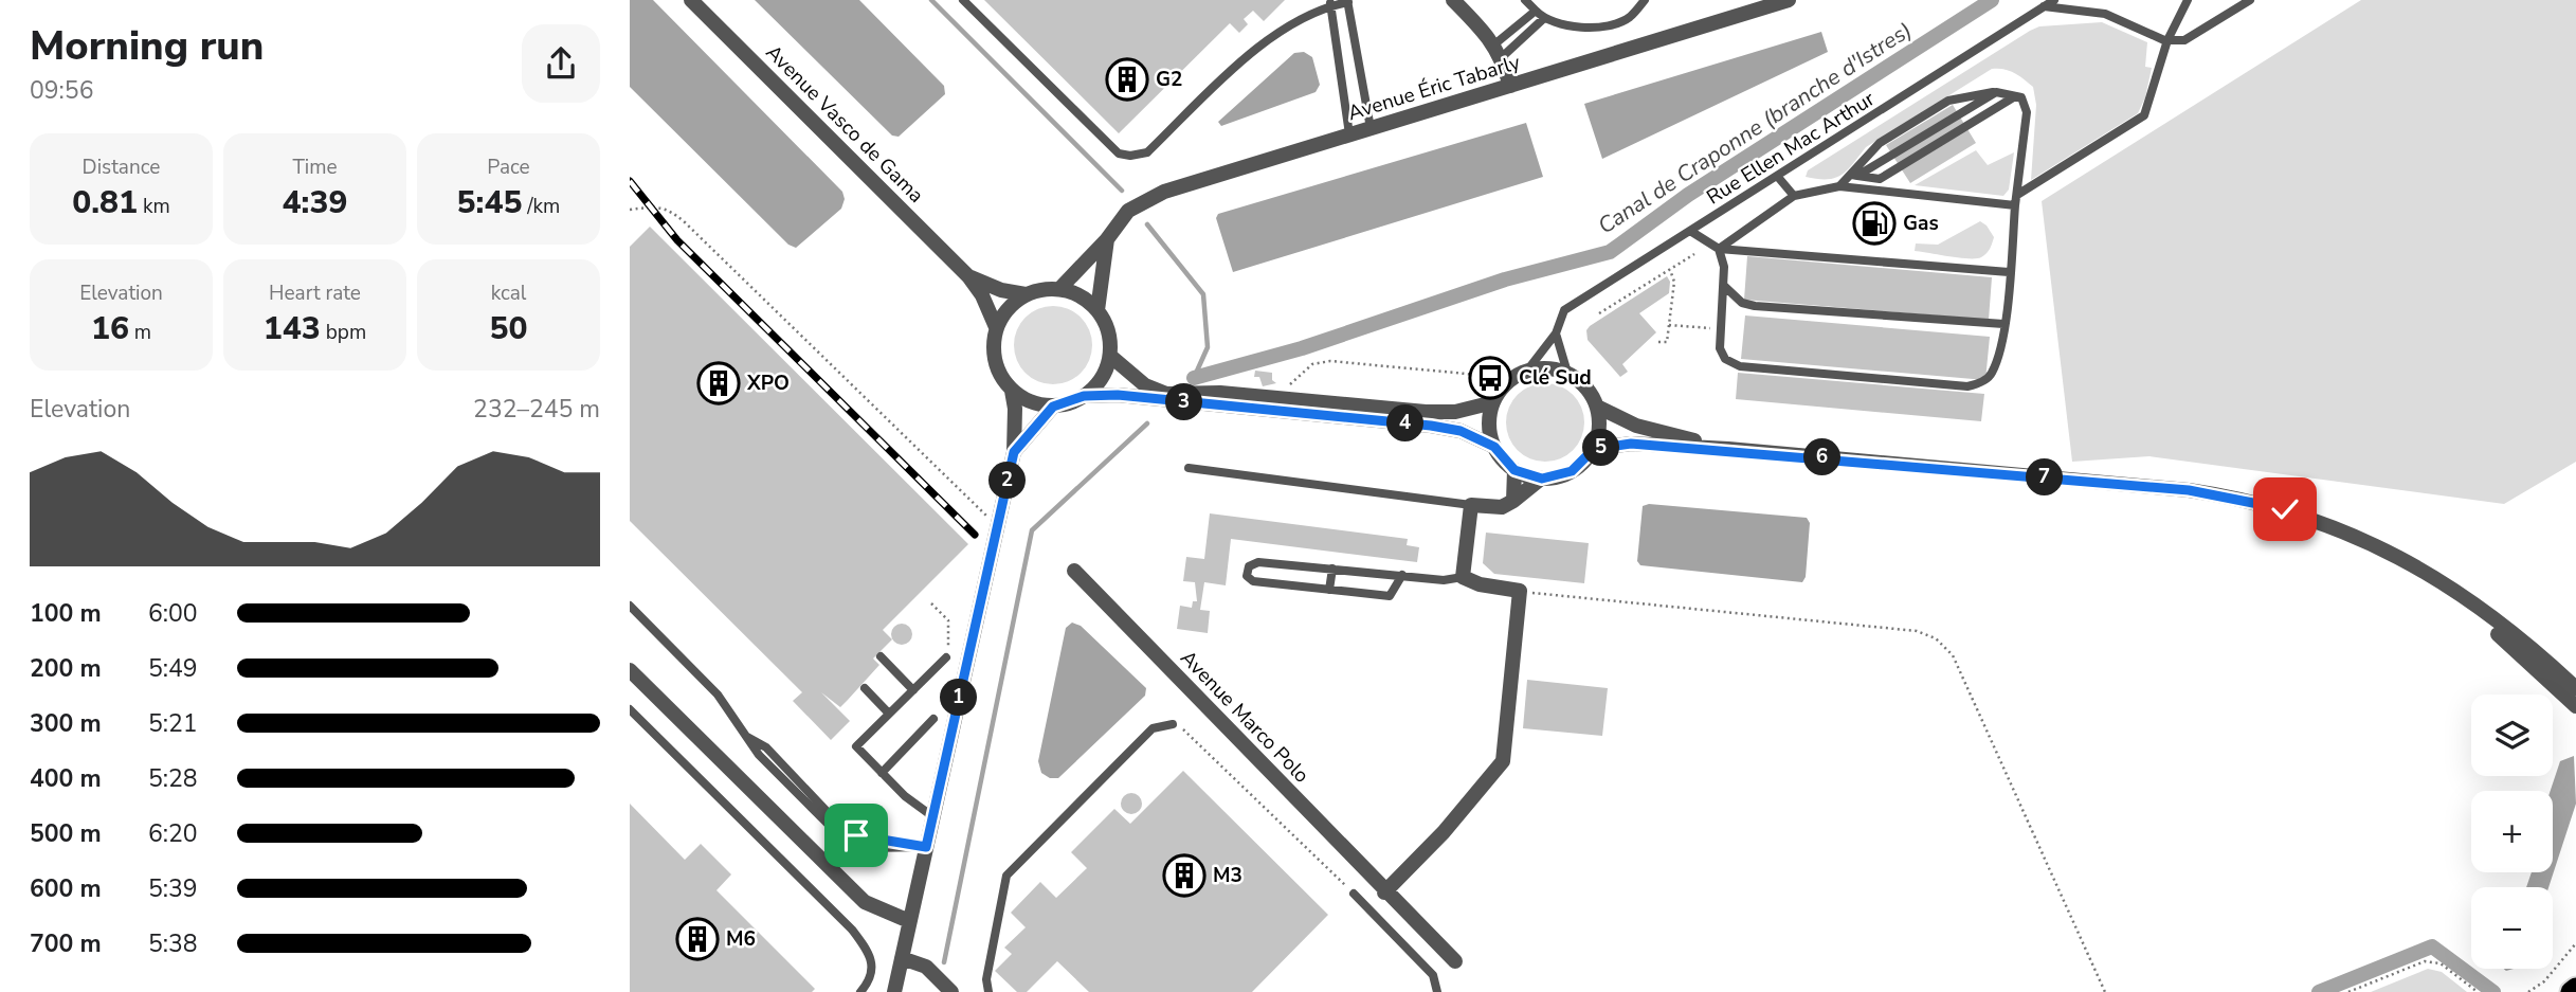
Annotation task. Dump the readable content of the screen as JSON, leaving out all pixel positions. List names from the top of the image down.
{
  "streets": {
    "street": ["Avenue Éric Tabarly", "Avenue Vasco de Gama", "Avenue Marco Polo"],
    "lane": ["Rue Ellen Mac Arthur"]
  },
  "water": ["Canal de Craponne (branche d'Istres)"],
  "places": {
    "building": [
      "G2",
      "XPO",
      "M3",
      "M6"
    ],
    "fuel station": ["Gas"],
    "bus stop": ["Clé Sud"]
  },
  "page": {
    "heading": ["Morning run", "09:56"],
    "stats": [
      ["Distance", "0.81 km"],
      ["Time", "4:39"],
      ["Pace", "5:45 /km"],
      ["Elevation", "16 m"],
      ["Heart rate", "143 bpm"],
      ["kcal", "50"]
    ],
    "chart": ["Elevation", "232–245 m"],
    "pins": [
      "3",
      "4",
      "5",
      "6",
      "7",
      "2",
      "1"
    ],
    "list": [
      {
        "name": "100 m",
        "note": "6:00"
      },
      {
        "name": "200 m",
        "note": "5:49"
      },
      {
        "name": "300 m",
        "note": "5:21"
      },
      {
        "name": "400 m",
        "note": "5:28"
      },
      {
        "name": "500 m",
        "note": "6:20"
      },
      {
        "name": "600 m",
        "note": "5:39"
      },
      {
        "name": "700 m",
        "note": "5:38"
      }
    ],
    "map_buttons": ["+", "−"]
  }
}
